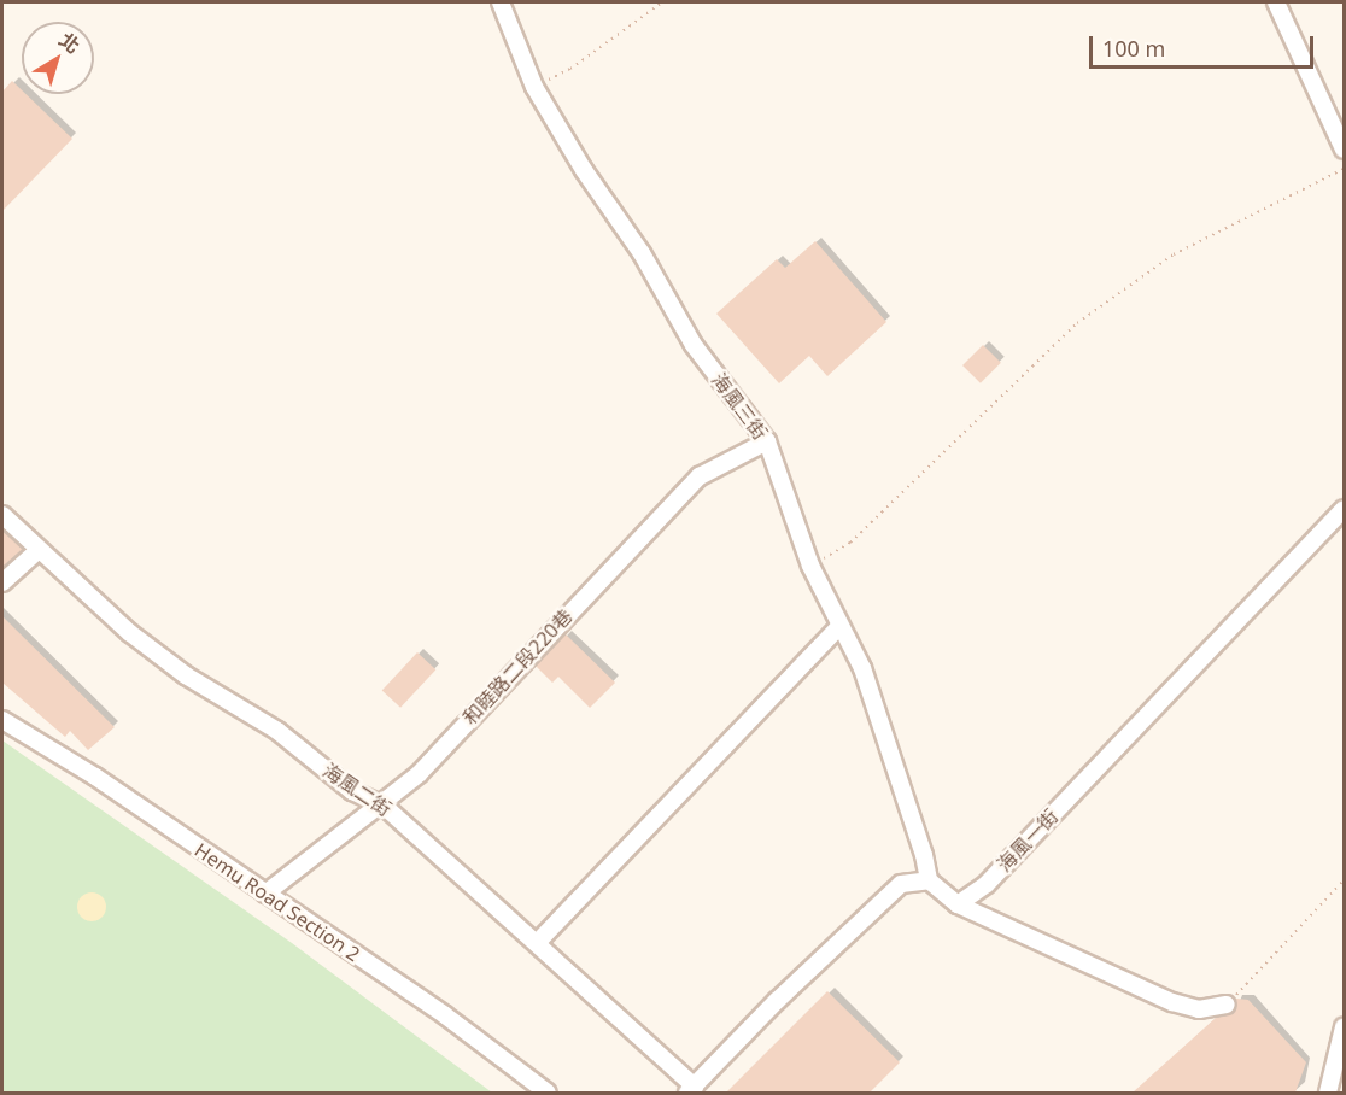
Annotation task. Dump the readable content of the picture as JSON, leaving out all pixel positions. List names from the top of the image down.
{
  "streets": {
    "street": [
      "海風三街",
      "和睦路二段220巷",
      "海風二街",
      "海風一街",
      "Hemu Road Section 2"
    ]
  },
  "crossings": [
    ["海風三街", "和睦路二段220巷"],
    ["和睦路二段220巷", "海風二街"],
    ["和睦路二段220巷", "Hemu Road Section 2"]
  ],
  "scale_bar": "100 m",
  "north": "top right"
}
